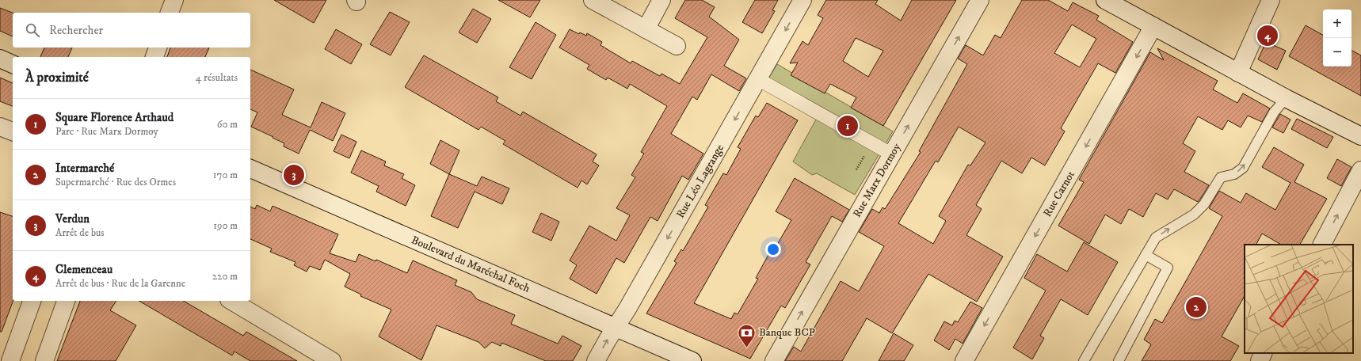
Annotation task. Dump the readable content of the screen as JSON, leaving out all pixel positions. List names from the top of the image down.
{
  "streets": {
    "street": [
      "Rue Marx Dormoy",
      "Rue Léo Lagrange",
      "Rue Carnot",
      "Boulevard du Maréchal Foch"
    ]
  },
  "crossings": [
    ["Rue Léo Lagrange", "Boulevard du Maréchal Foch"]
  ],
  "one_way": ["Rue Marx Dormoy", "Rue Léo Lagrange", "Rue Carnot"],
  "places": {
    "bank": ["Banque BCP"]
  },
  "page": {
    "map_buttons": ["+", "−"],
    "search": "Rechercher",
    "pins": [
      "4",
      "1",
      "3",
      "2"
    ],
    "heading": ["À proximité", "4 résultats"],
    "list": [
      {
        "mark": "1",
        "name": "Square Florence Arthaud",
        "note": "Parc · Rue Marx Dormoy",
        "value": "60 m"
      },
      {
        "mark": "2",
        "name": "Intermarché",
        "note": "Supermarché · Rue des Ormes",
        "value": "170 m"
      },
      {
        "mark": "3",
        "name": "Verdun",
        "note": "Arrêt de bus",
        "value": "190 m"
      },
      {
        "mark": "4",
        "name": "Clemenceau",
        "note": "Arrêt de bus · Rue de la Garenne",
        "value": "220 m"
      }
    ]
  }
}
